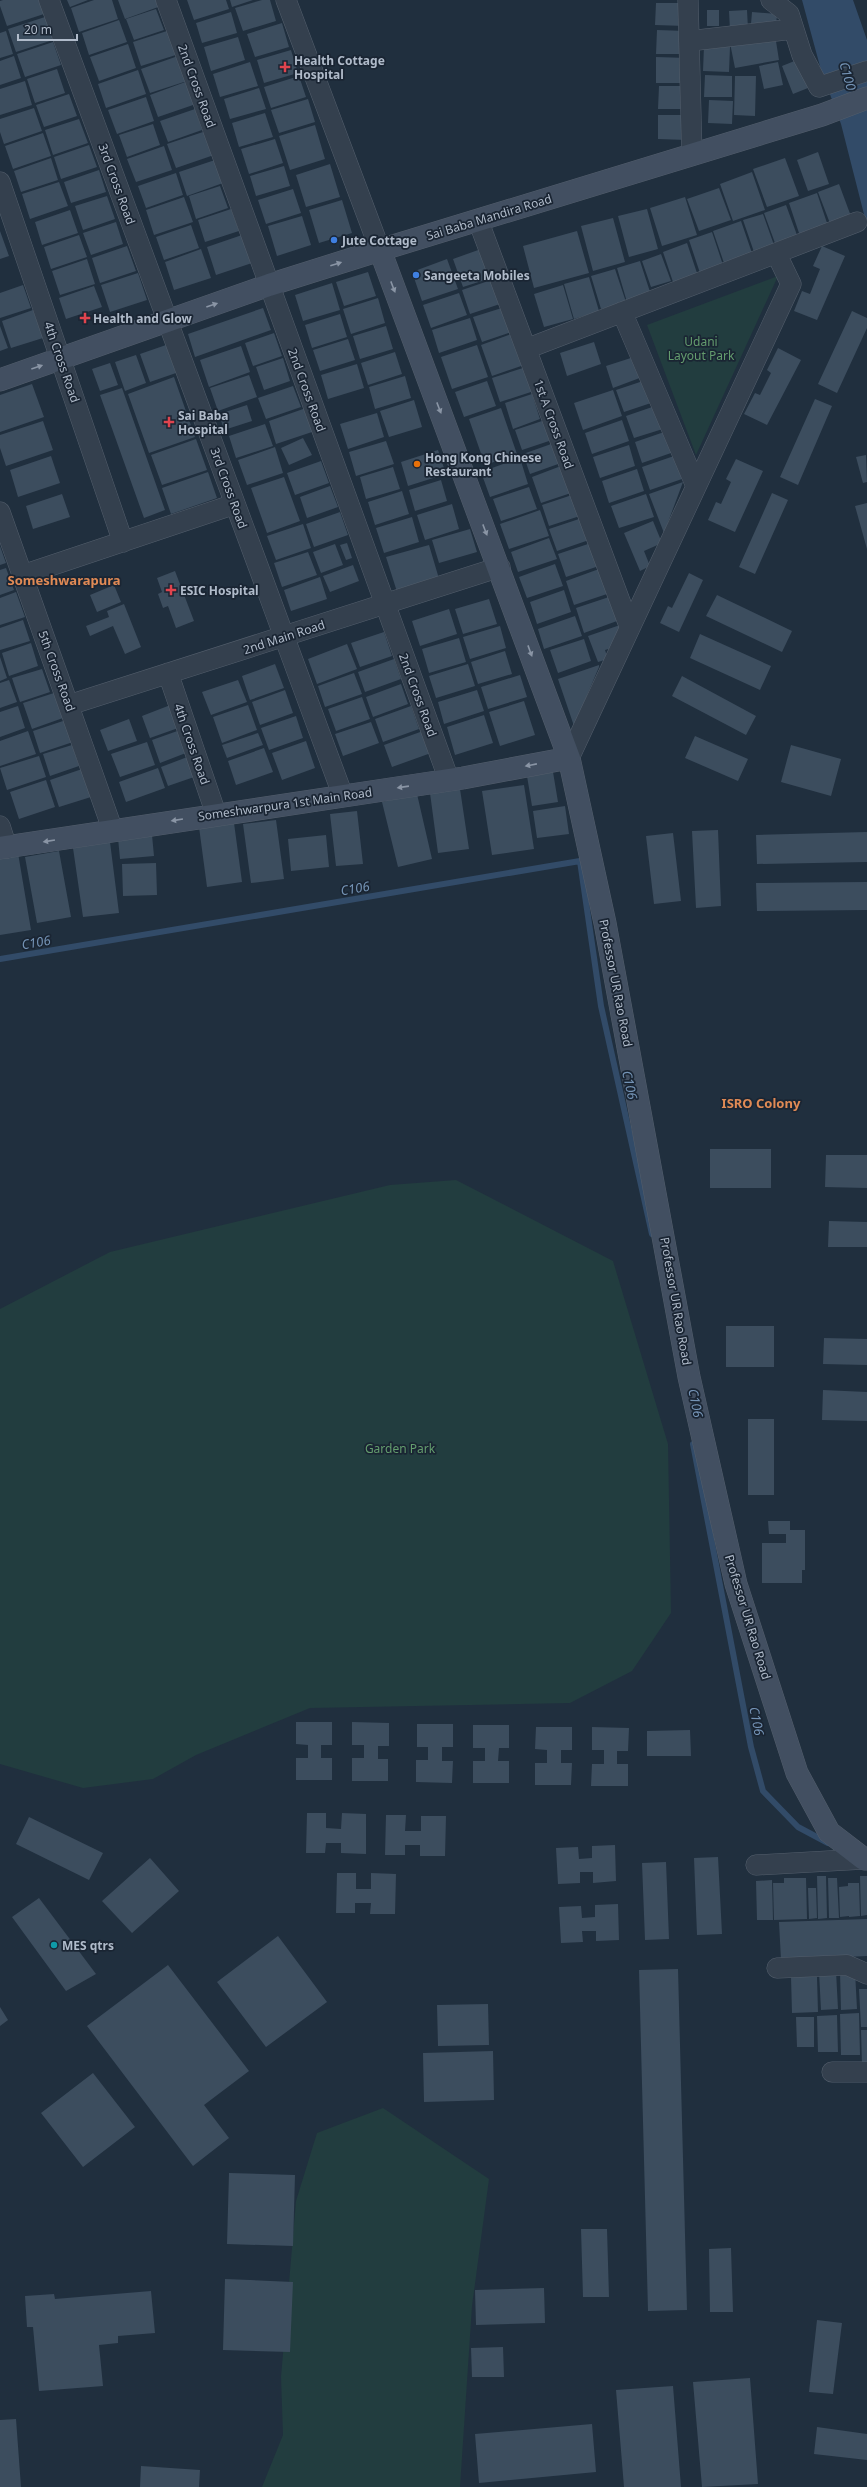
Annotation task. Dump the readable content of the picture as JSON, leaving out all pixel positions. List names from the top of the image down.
{
  "streets": {
    "street": [
      "2nd Cross Road",
      "3rd Cross Road",
      "Sai Baba Mandira Road",
      "4th Cross Road",
      "1st A Cross Road",
      "2nd Main Road",
      "5th Cross Road",
      "Someshwarpura 1st Main Road",
      "Professor UR Rao Road"
    ]
  },
  "crossings": [
    ["2nd Cross Road", "Sai Baba Mandira Road"],
    ["2nd Cross Road", "2nd Main Road"],
    ["2nd Cross Road", "Someshwarpura 1st Main Road"],
    ["3rd Cross Road", "Sai Baba Mandira Road"],
    ["3rd Cross Road", "2nd Main Road"],
    ["3rd Cross Road", "Someshwarpura 1st Main Road"],
    ["Sai Baba Mandira Road", "4th Cross Road"],
    ["Sai Baba Mandira Road", "1st A Cross Road"],
    ["Sai Baba Mandira Road", "Professor UR Rao Road"],
    ["4th Cross Road", "2nd Main Road"],
    ["4th Cross Road", "Someshwarpura 1st Main Road"],
    ["2nd Main Road", "5th Cross Road"],
    ["2nd Main Road", "Professor UR Rao Road"],
    ["5th Cross Road", "Someshwarpura 1st Main Road"],
    ["Someshwarpura 1st Main Road", "Professor UR Rao Road"]
  ],
  "one_way": ["Someshwarpura 1st Main Road"],
  "districts": ["Someshwarapura", "ISRO Colony"],
  "water": ["C100", "C106"],
  "parks": ["Udani Layout Park", "Garden Park"],
  "places": {
    "health": [
      "Health Cottage Hospital",
      "Health and Glow",
      "Sai Baba Hospital",
      "ESIC Hospital"
    ],
    "other": [
      "Jute Cottage",
      "Sangeeta Mobiles",
      "Hong Kong Chinese Restaurant",
      "MES qtrs"
    ]
  },
  "scale_bar": "20 m"
}
